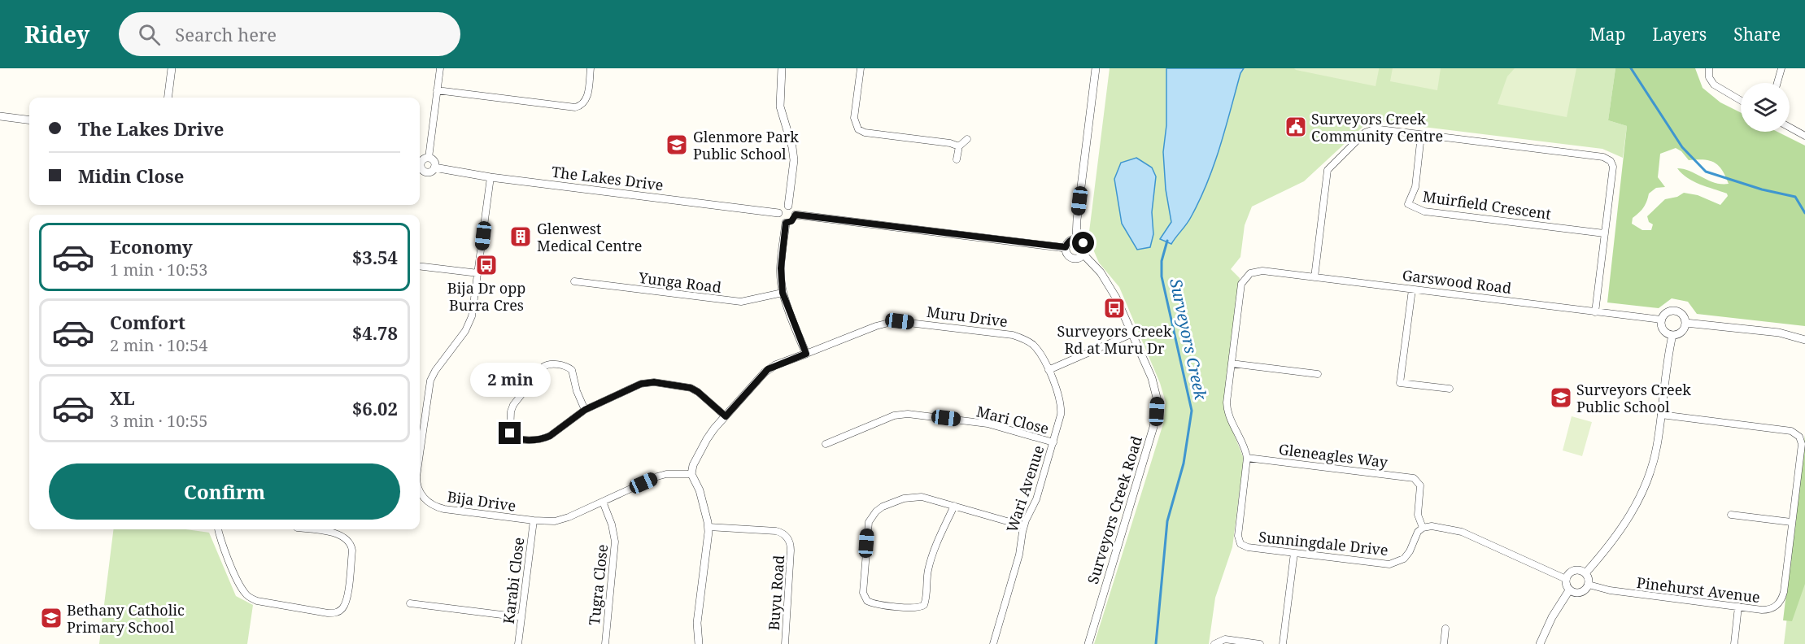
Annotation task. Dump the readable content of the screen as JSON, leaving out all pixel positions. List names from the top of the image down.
{
  "streets": {
    "street": [
      "The Lakes Drive",
      "Muirfield Crescent",
      "Garswood Road",
      "Yunga Road",
      "Muru Drive",
      "Mari Close",
      "Gleneagles Way",
      "Wari Avenue",
      "Bija Drive",
      "Surveyors Creek Road",
      "Sunningdale Drive",
      "Karabi Close",
      "Tugra Close",
      "Pinehurst Avenue",
      "Buyu Road"
    ]
  },
  "crossings": [
    ["The Lakes Drive", "Bija Drive"],
    ["Garswood Road", "Sunningdale Drive"],
    ["Muru Drive", "Wari Avenue"],
    ["Muru Drive", "Bija Drive"],
    ["Mari Close", "Wari Avenue"],
    ["Gleneagles Way", "Sunningdale Drive"],
    ["Bija Drive", "Karabi Close"],
    ["Bija Drive", "Tugra Close"]
  ],
  "water": ["Surveyors Creek"],
  "places": {
    "public building": ["Surveyors Creek Community Centre"],
    "school or university": ["Glenmore Park Public School", "Surveyors Creek Public School", "Bethany Catholic Primary School"],
    "building": ["Glenwest Medical Centre"],
    "bus stop": ["Bija Dr opp Burra Cres", "Surveyors Creek Rd at Muru Dr"]
  },
  "page": {
    "header": "Ridey",
    "search": "Search here",
    "nav": ["Map", "Layers", "Share"],
    "banner": ["The Lakes Drive", "Midin Close"],
    "list": [
      {
        "name": "Economy",
        "note": "1 min · 10:53",
        "value": "$3.54"
      },
      {
        "name": "Comfort",
        "note": "2 min · 10:54",
        "value": "$4.78"
      },
      {
        "name": "XL",
        "note": "3 min · 10:55",
        "value": "$6.02"
      }
    ],
    "bubble": "2 min",
    "buttons": "Confirm"
  }
}
